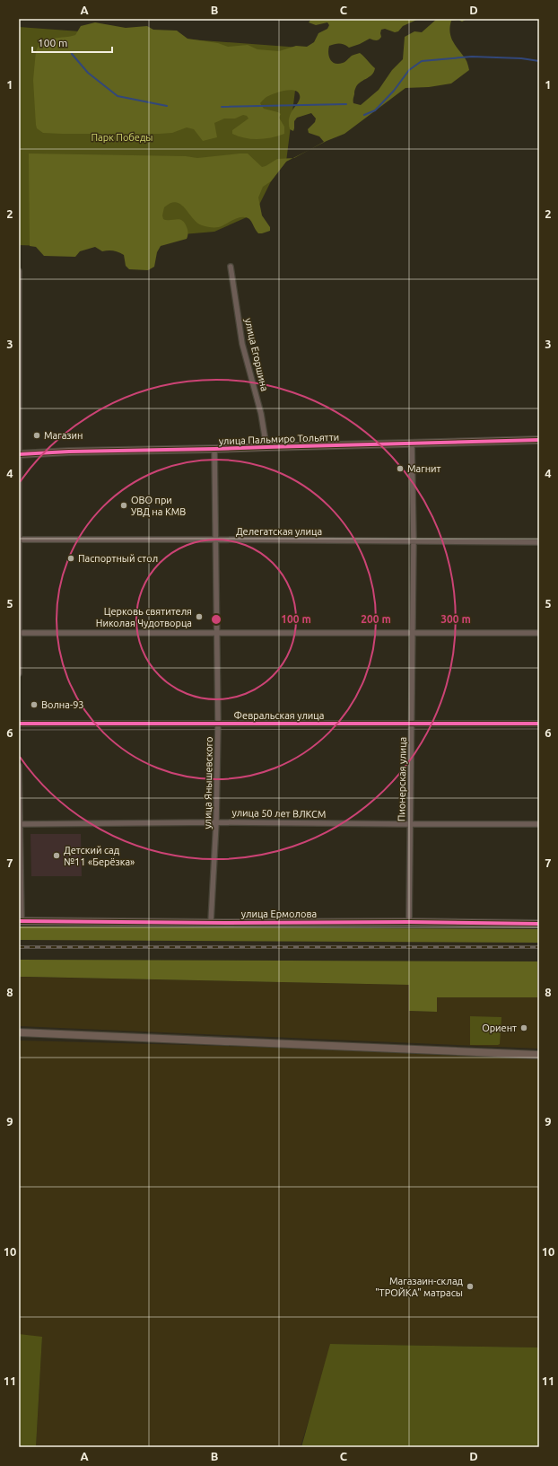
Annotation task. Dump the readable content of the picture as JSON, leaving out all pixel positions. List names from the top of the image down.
{
  "streets": {
    "street": [
      "улица Егоршина",
      "улица Пальмиро Тольятти",
      "Делегатская улица",
      "Февральская улица",
      "Пионерская улица",
      "улица Янышевского",
      "улица 50 лет ВЛКСМ",
      "улица Ермолова"
    ]
  },
  "crossings": [
    ["улица Егоршина", "улица Пальмиро Тольятти"],
    ["улица Пальмиро Тольятти", "Пионерская улица"],
    ["улица Пальмиро Тольятти", "улица Янышевского"],
    ["Делегатская улица", "Пионерская улица"],
    ["Делегатская улица", "улица Янышевского"],
    ["Февральская улица", "Пионерская улица"],
    ["Февральская улица", "улица Янышевского"],
    ["Пионерская улица", "улица 50 лет ВЛКСМ"],
    ["Пионерская улица", "улица Ермолова"],
    ["улица Янышевского", "улица 50 лет ВЛКСМ"],
    ["улица Янышевского", "улица Ермолова"]
  ],
  "parks": ["Парк Победы"],
  "places": [
    "Магазин",
    "Магнит",
    "ОВО при УВД на КМВ",
    "Паспортный стол",
    "Церковь святителя Николая Чудотворца",
    "Волна-93",
    "Детский сад №11 «Берёзка»",
    "Ориент",
    "Магазаин-склад \"ТРОЙКА\" матрасы"
  ],
  "scale_bar": "100 m",
  "grid": {
    "columns": [
      "A",
      "B",
      "C",
      "D"
    ],
    "rows": [
      "1",
      "2",
      "3",
      "4",
      "5",
      "6",
      "7",
      "8",
      "9",
      "10",
      "11"
    ]
  },
  "rings": ["100 m", "200 m", "300 m"]
}
